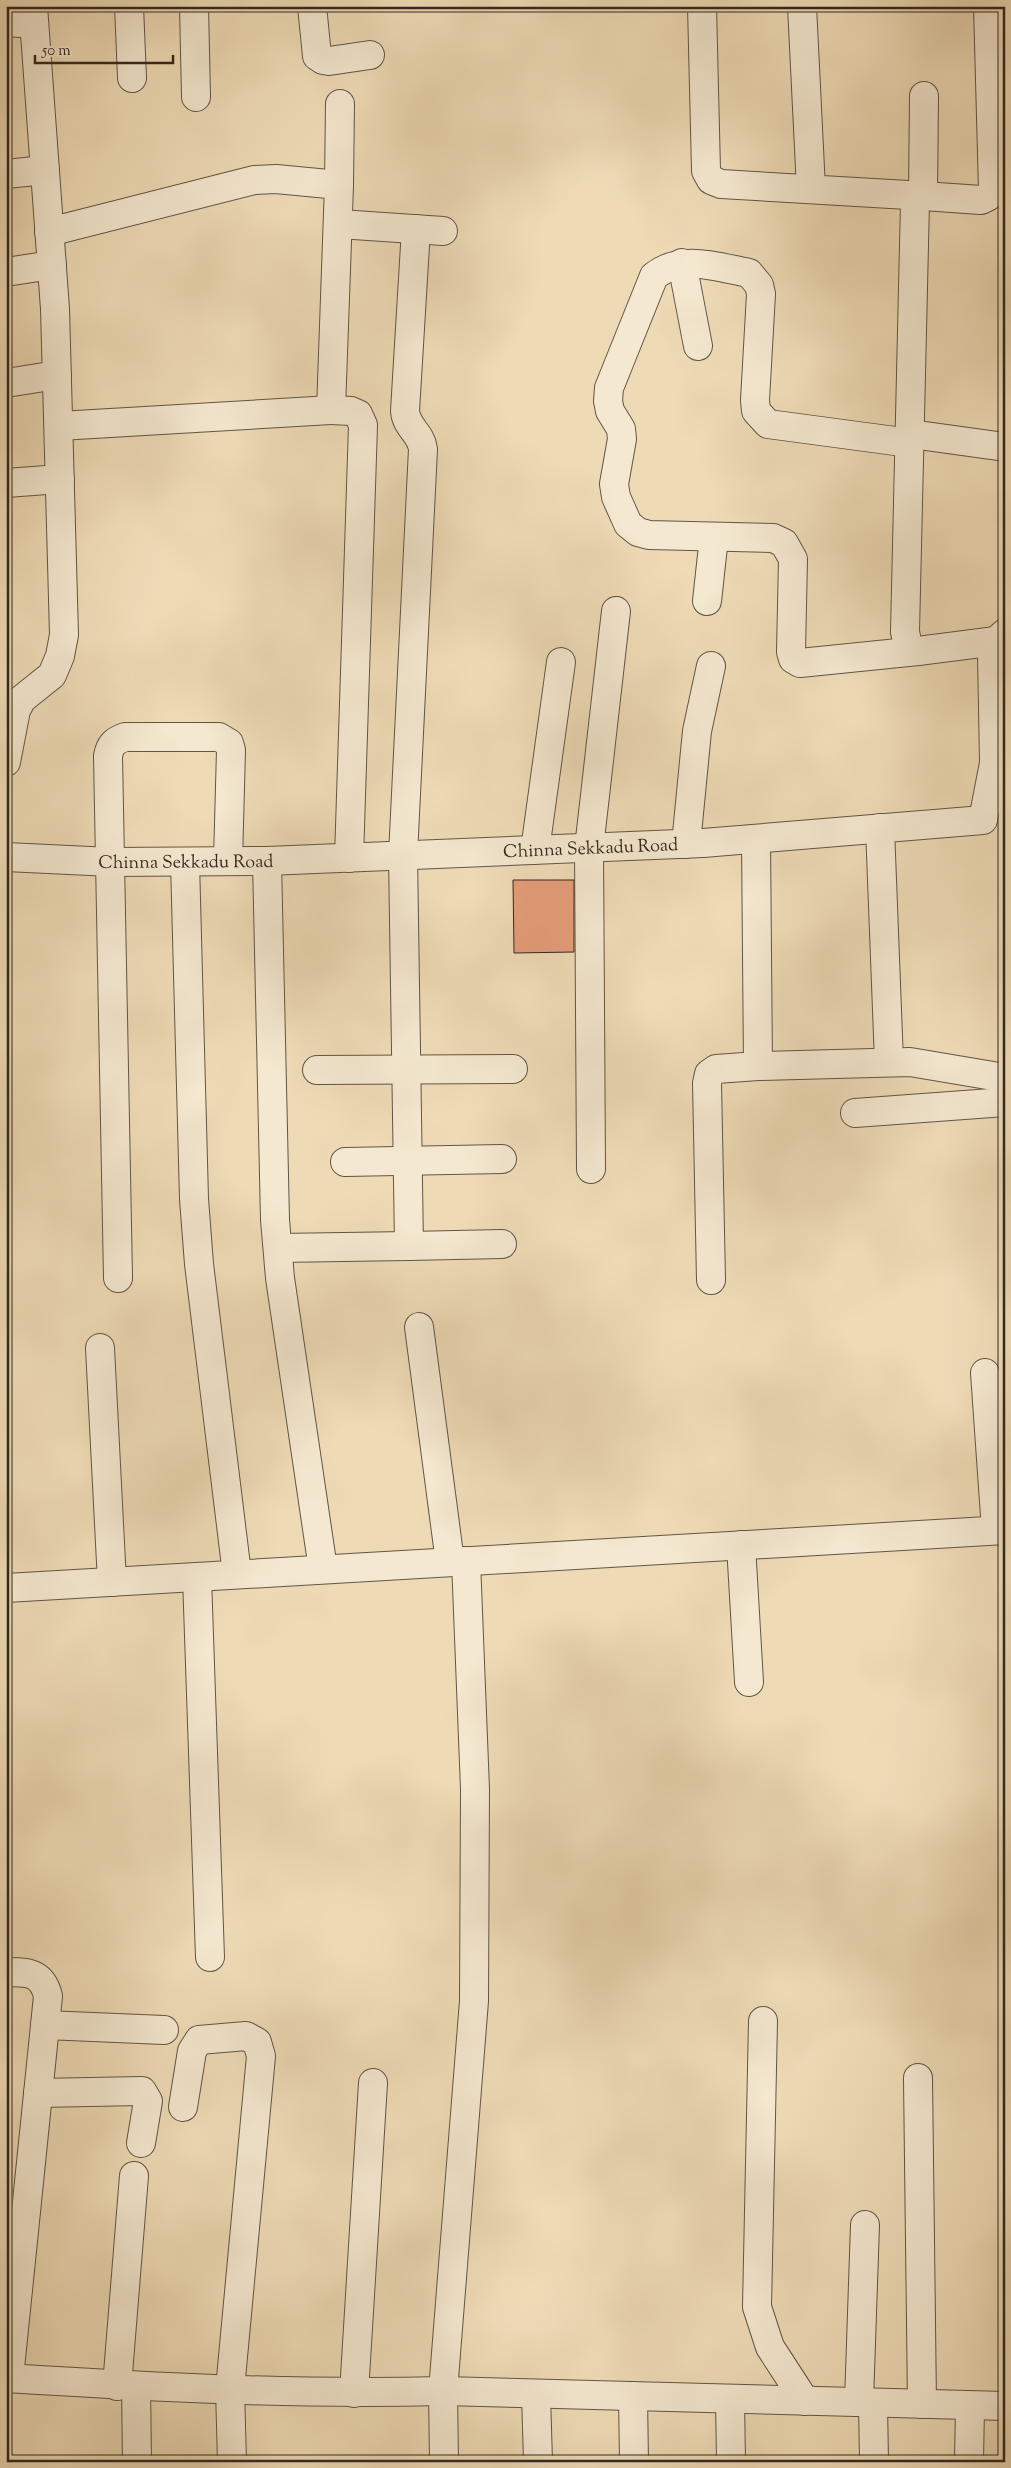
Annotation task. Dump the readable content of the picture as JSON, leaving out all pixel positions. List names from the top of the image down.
{
  "streets": {
    "street": ["Chinna Sekkadu Road"]
  },
  "scale_bar": "50 m"
}
